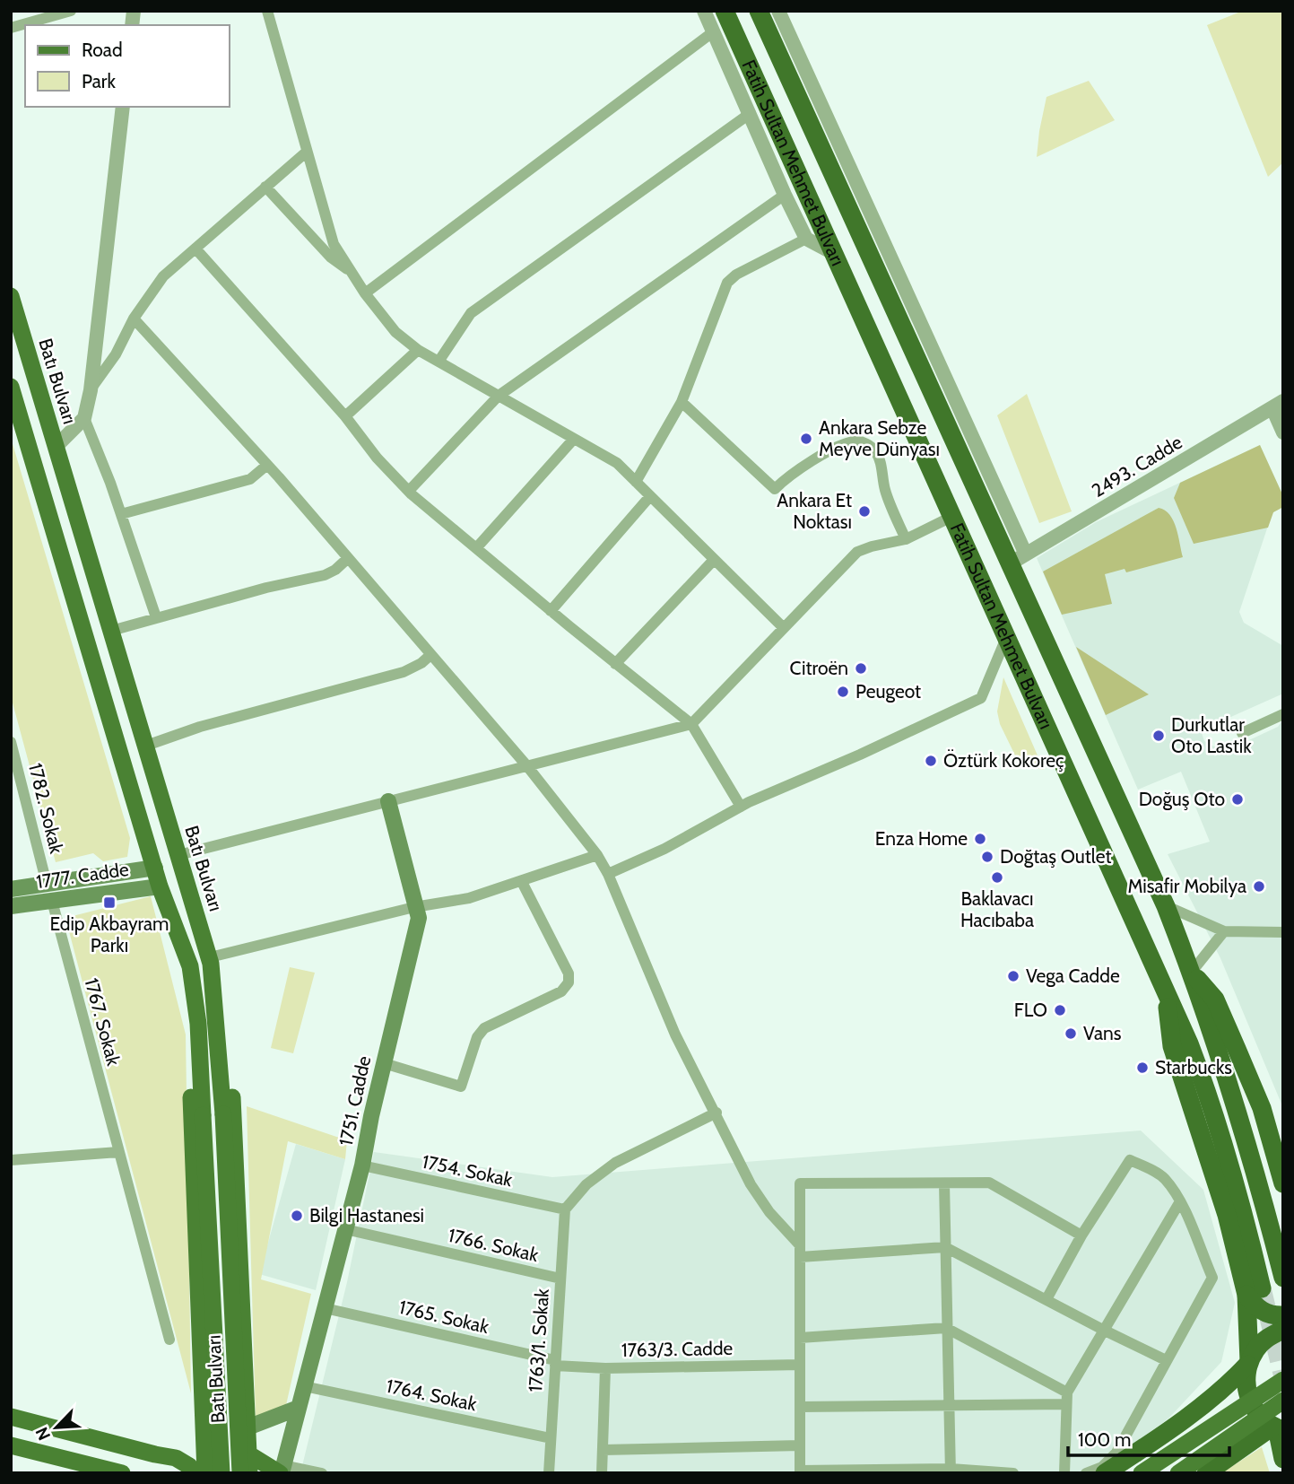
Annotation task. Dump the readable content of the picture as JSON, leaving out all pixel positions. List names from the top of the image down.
{
  "streets": {
    "highway": ["Fatih Sultan Mehmet Bulvarı"],
    "main road": ["Batı Bulvarı", "1777. Cadde", "1751. Cadde"],
    "street": [
      "2493. Cadde",
      "1782. Sokak",
      "1767. Sokak",
      "1754. Sokak",
      "1766. Sokak",
      "1765. Sokak",
      "1763/1. Sokak",
      "1763/3. Cadde",
      "1764. Sokak"
    ]
  },
  "crossings": [
    ["Fatih Sultan Mehmet Bulvarı", "2493. Cadde"],
    ["Batı Bulvarı", "1777. Cadde"],
    ["1782. Sokak", "1777. Cadde"],
    ["1777. Cadde", "1767. Sokak"],
    ["1751. Cadde", "1754. Sokak"],
    ["1751. Cadde", "1766. Sokak"],
    ["1751. Cadde", "1765. Sokak"],
    ["1751. Cadde", "1764. Sokak"],
    ["1754. Sokak", "1763/1. Sokak"],
    ["1766. Sokak", "1763/1. Sokak"],
    ["1765. Sokak", "1763/1. Sokak"],
    ["1765. Sokak", "1763/3. Cadde"],
    ["1763/1. Sokak", "1763/3. Cadde"],
    ["1763/1. Sokak", "1764. Sokak"]
  ],
  "places": {
    "other": [
      "Ankara Sebze Meyve Dünyası",
      "Ankara Et Noktası",
      "Citroën",
      "Peugeot",
      "Durkutlar Oto Lastik",
      "Öztürk Kokoreç",
      "Doğuş Oto",
      "Enza Home",
      "Doğtaş Outlet",
      "Baklavacı Hacıbaba",
      "Misafir Mobilya",
      "Vega Cadde",
      "FLO",
      "Vans",
      "Starbucks",
      "Bilgi Hastanesi"
    ],
    "transit": ["Edip Akbayram Parkı"]
  },
  "legend": ["Road", "Park"],
  "scale_bar": "100 m",
  "north": "bottom left"
}
